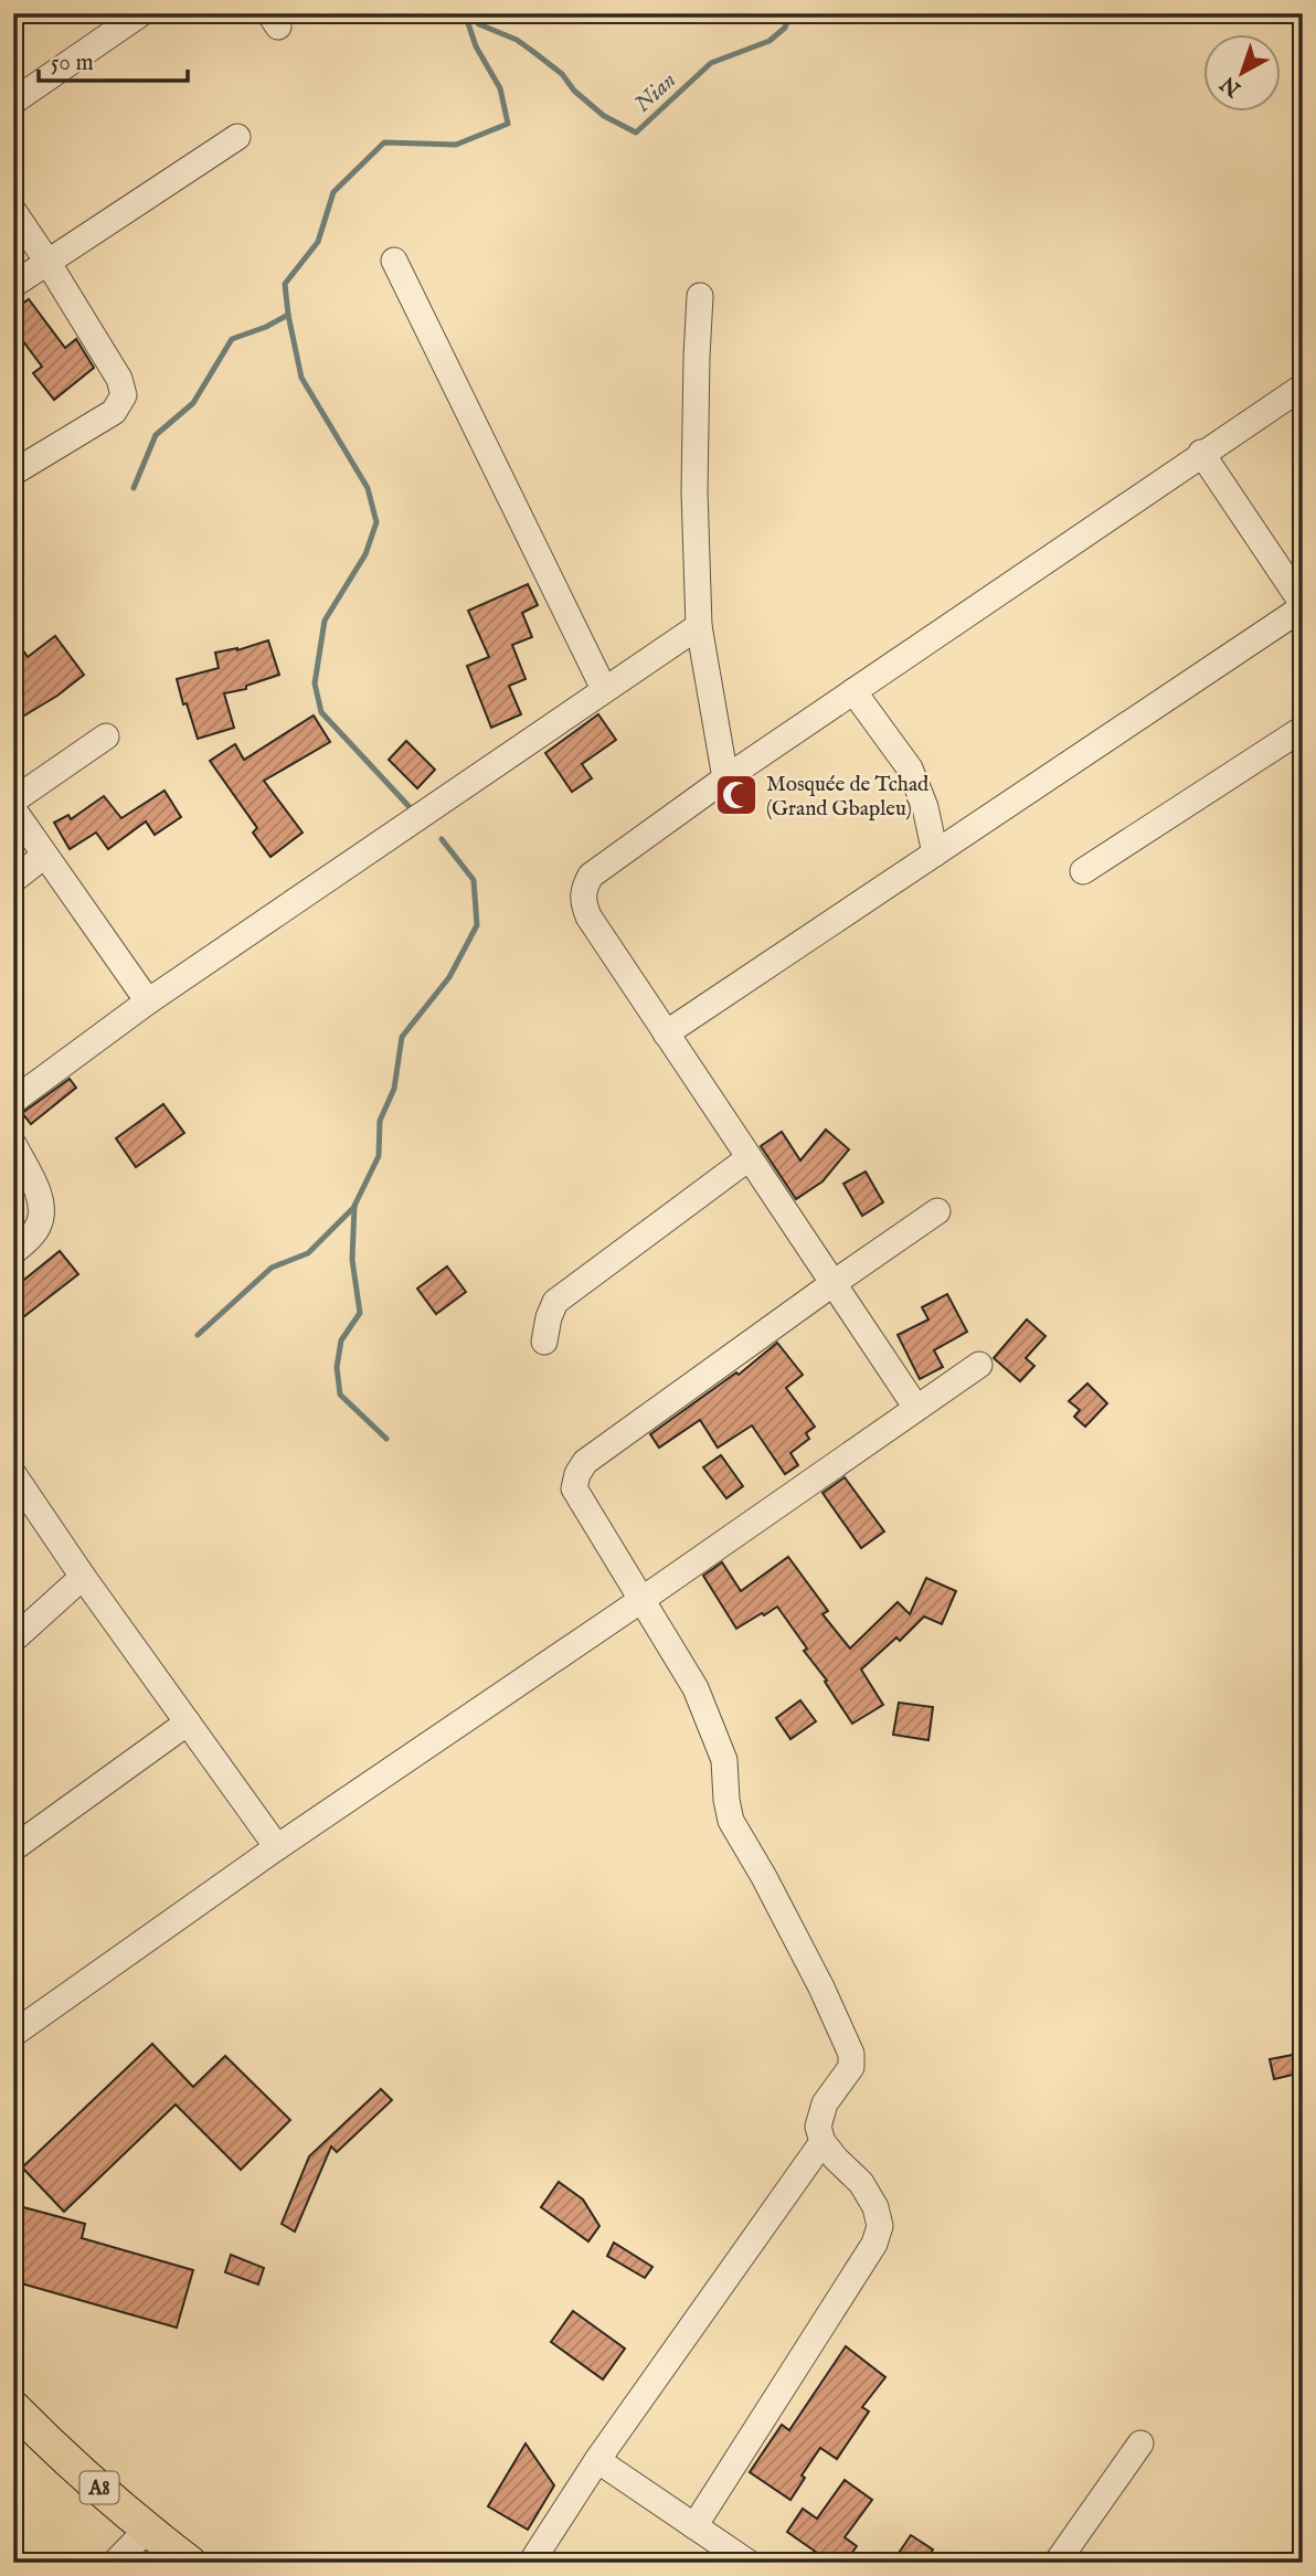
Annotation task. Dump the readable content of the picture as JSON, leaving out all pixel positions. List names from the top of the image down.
{
  "streets": {
    "main road": ["A8"]
  },
  "water": ["Nian"],
  "places": {
    "mosque": ["Mosquée de Tchad (Grand Gbapleu)"]
  },
  "scale_bar": "50 m",
  "north": "bottom left"
}
